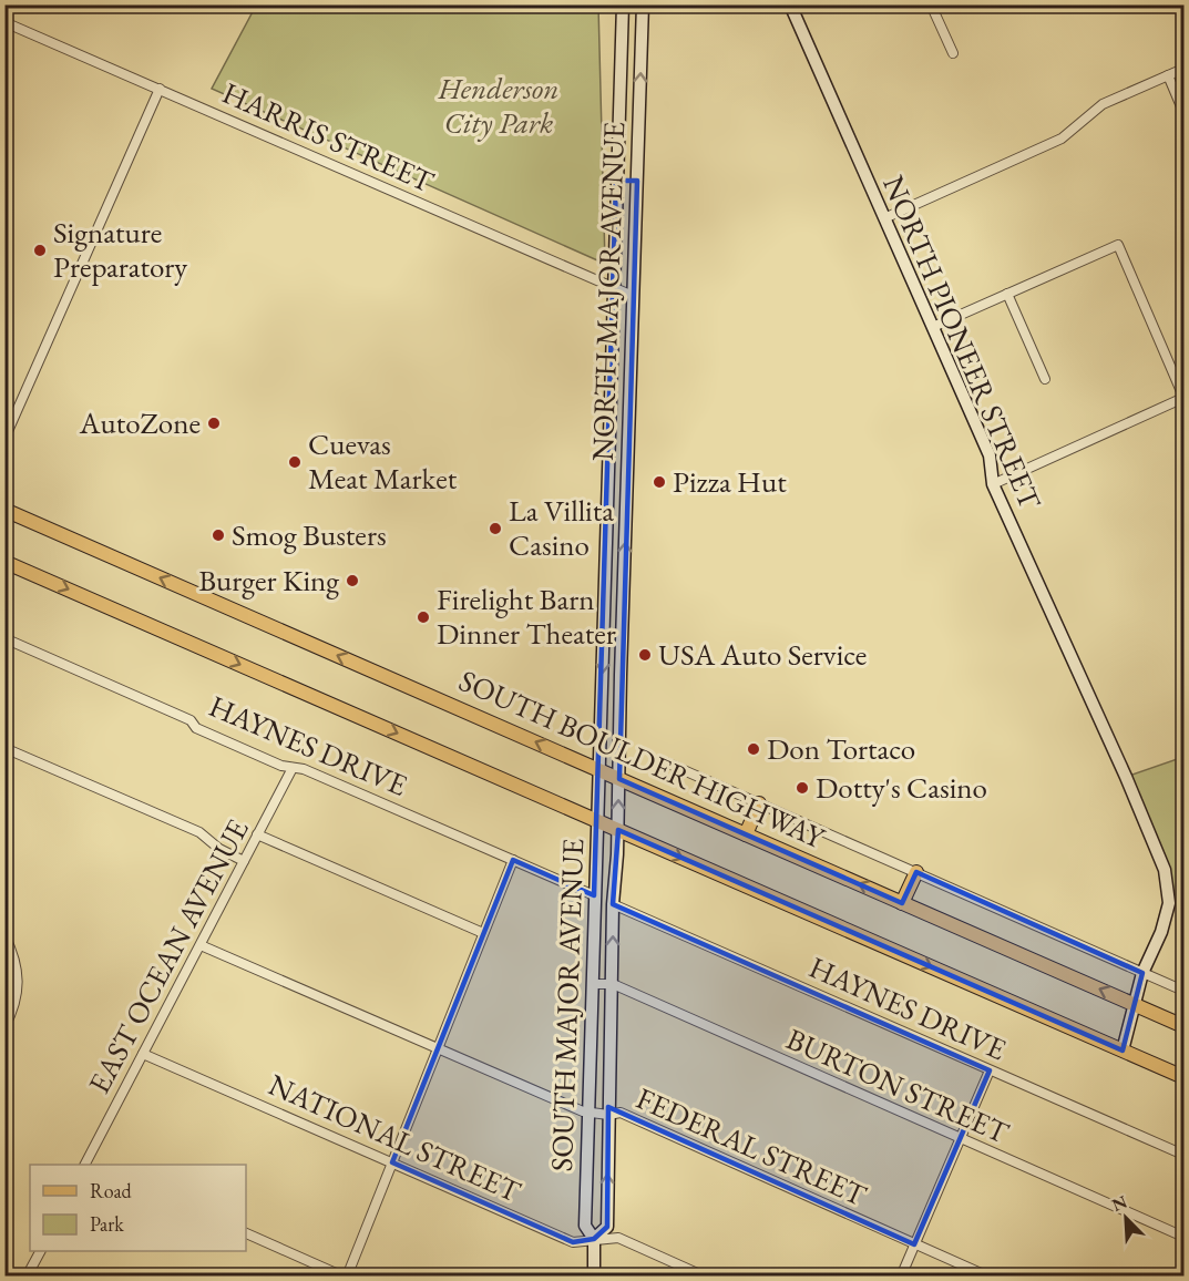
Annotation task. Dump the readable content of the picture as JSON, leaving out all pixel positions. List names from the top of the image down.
{
  "streets": {
    "main road": ["SOUTH BOULDER HIGHWAY"],
    "street": [
      "HARRIS STREET",
      "NORTH MAJOR AVENUE",
      "NORTH PIONEER STREET",
      "HAYNES DRIVE",
      "EAST OCEAN AVENUE",
      "SOUTH MAJOR AVENUE",
      "BURTON STREET",
      "NATIONAL STREET",
      "FEDERAL STREET"
    ]
  },
  "crossings": [
    ["HARRIS STREET", "NORTH MAJOR AVENUE"],
    ["NORTH MAJOR AVENUE", "SOUTH BOULDER HIGHWAY"],
    ["NORTH MAJOR AVENUE", "SOUTH MAJOR AVENUE"],
    ["NORTH PIONEER STREET", "SOUTH BOULDER HIGHWAY"],
    ["HAYNES DRIVE", "EAST OCEAN AVENUE"],
    ["HAYNES DRIVE", "SOUTH MAJOR AVENUE"],
    ["SOUTH BOULDER HIGHWAY", "SOUTH MAJOR AVENUE"],
    ["EAST OCEAN AVENUE", "NATIONAL STREET"],
    ["EAST OCEAN AVENUE", "FEDERAL STREET"],
    ["SOUTH MAJOR AVENUE", "BURTON STREET"],
    ["SOUTH MAJOR AVENUE", "NATIONAL STREET"],
    ["SOUTH MAJOR AVENUE", "FEDERAL STREET"]
  ],
  "parks": ["Henderson City Park"],
  "places": [
    "Signature Preparatory",
    "AutoZone",
    "Cuevas Meat Market",
    "Pizza Hut",
    "La Villita Casino",
    "Smog Busters",
    "Burger King",
    "Firelight Barn Dinner Theater",
    "USA Auto Service",
    "Don Tortaco",
    "Dotty's Casino"
  ],
  "legend": ["Road", "Park"],
  "north": "top left"
}
